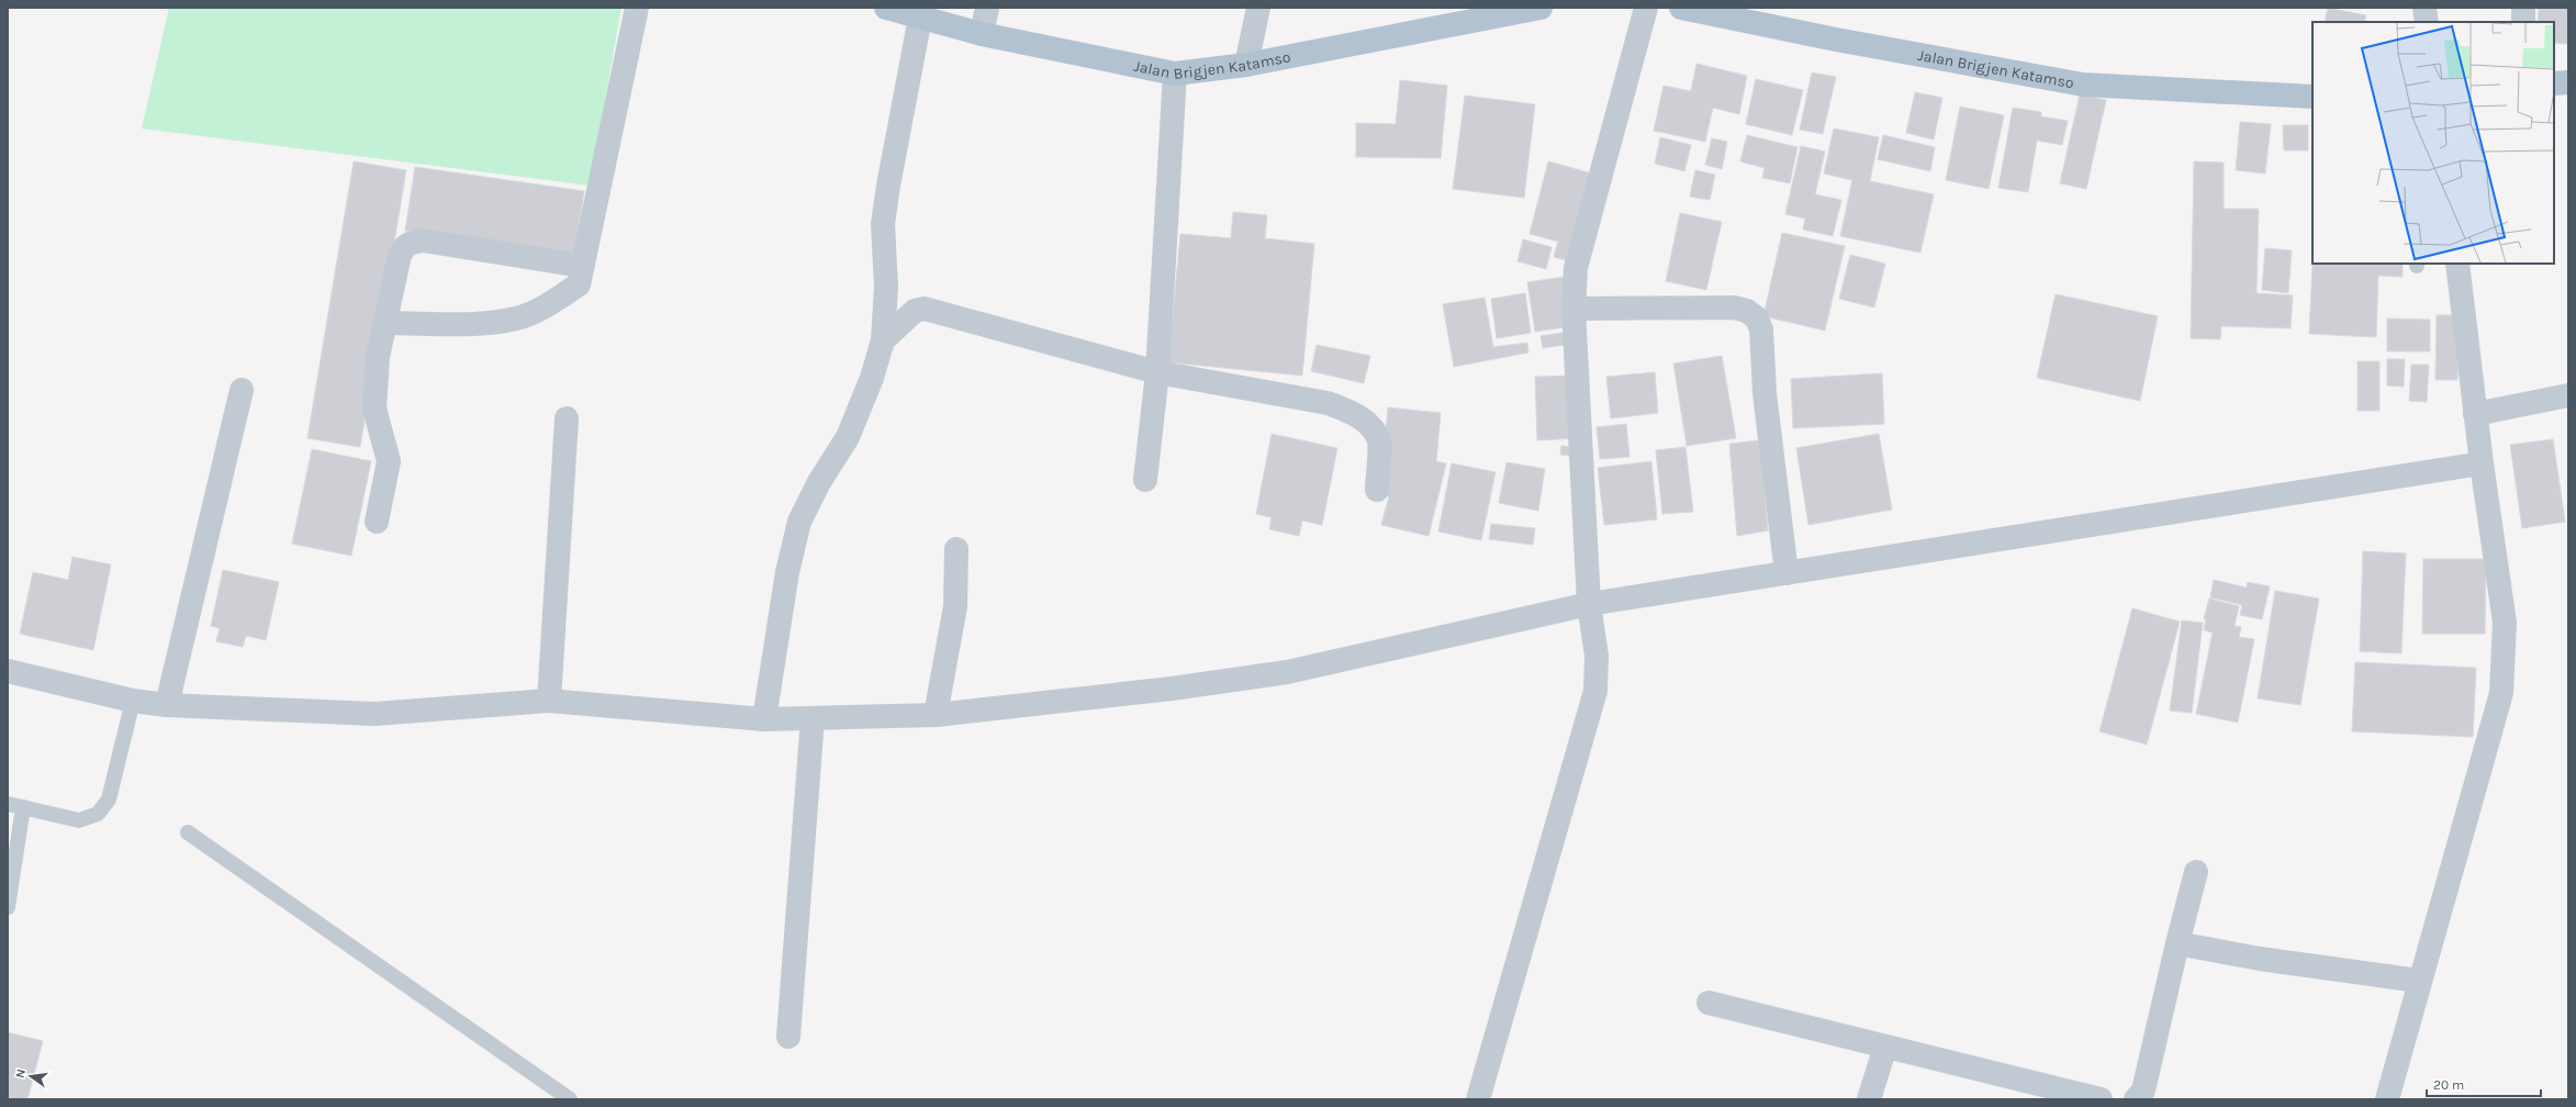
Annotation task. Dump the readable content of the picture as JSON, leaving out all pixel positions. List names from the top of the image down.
{
  "streets": {
    "main road": ["Jalan Brigjen Katamso"]
  },
  "scale_bar": "20 m",
  "north": "left"
}
